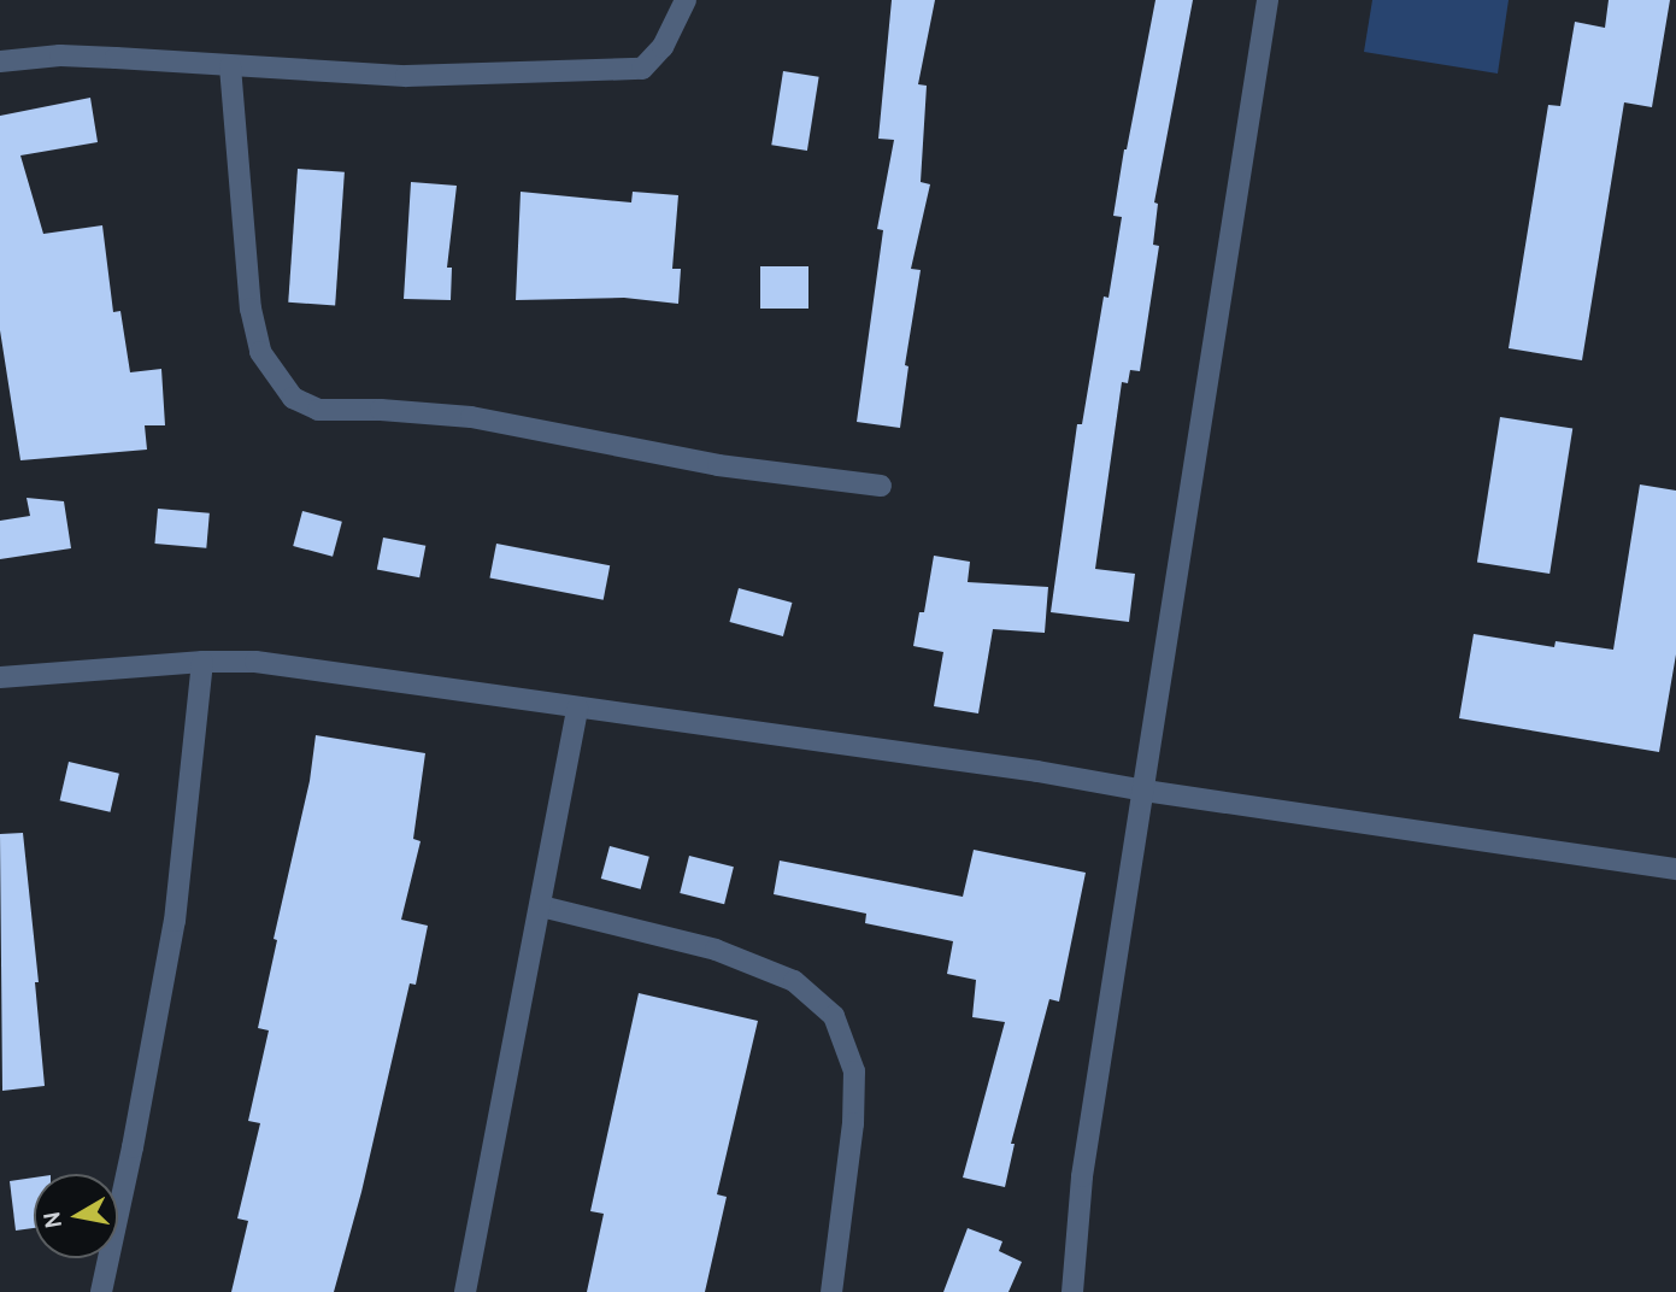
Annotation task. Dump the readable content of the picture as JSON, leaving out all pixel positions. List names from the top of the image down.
{
  "north": "left"
}
